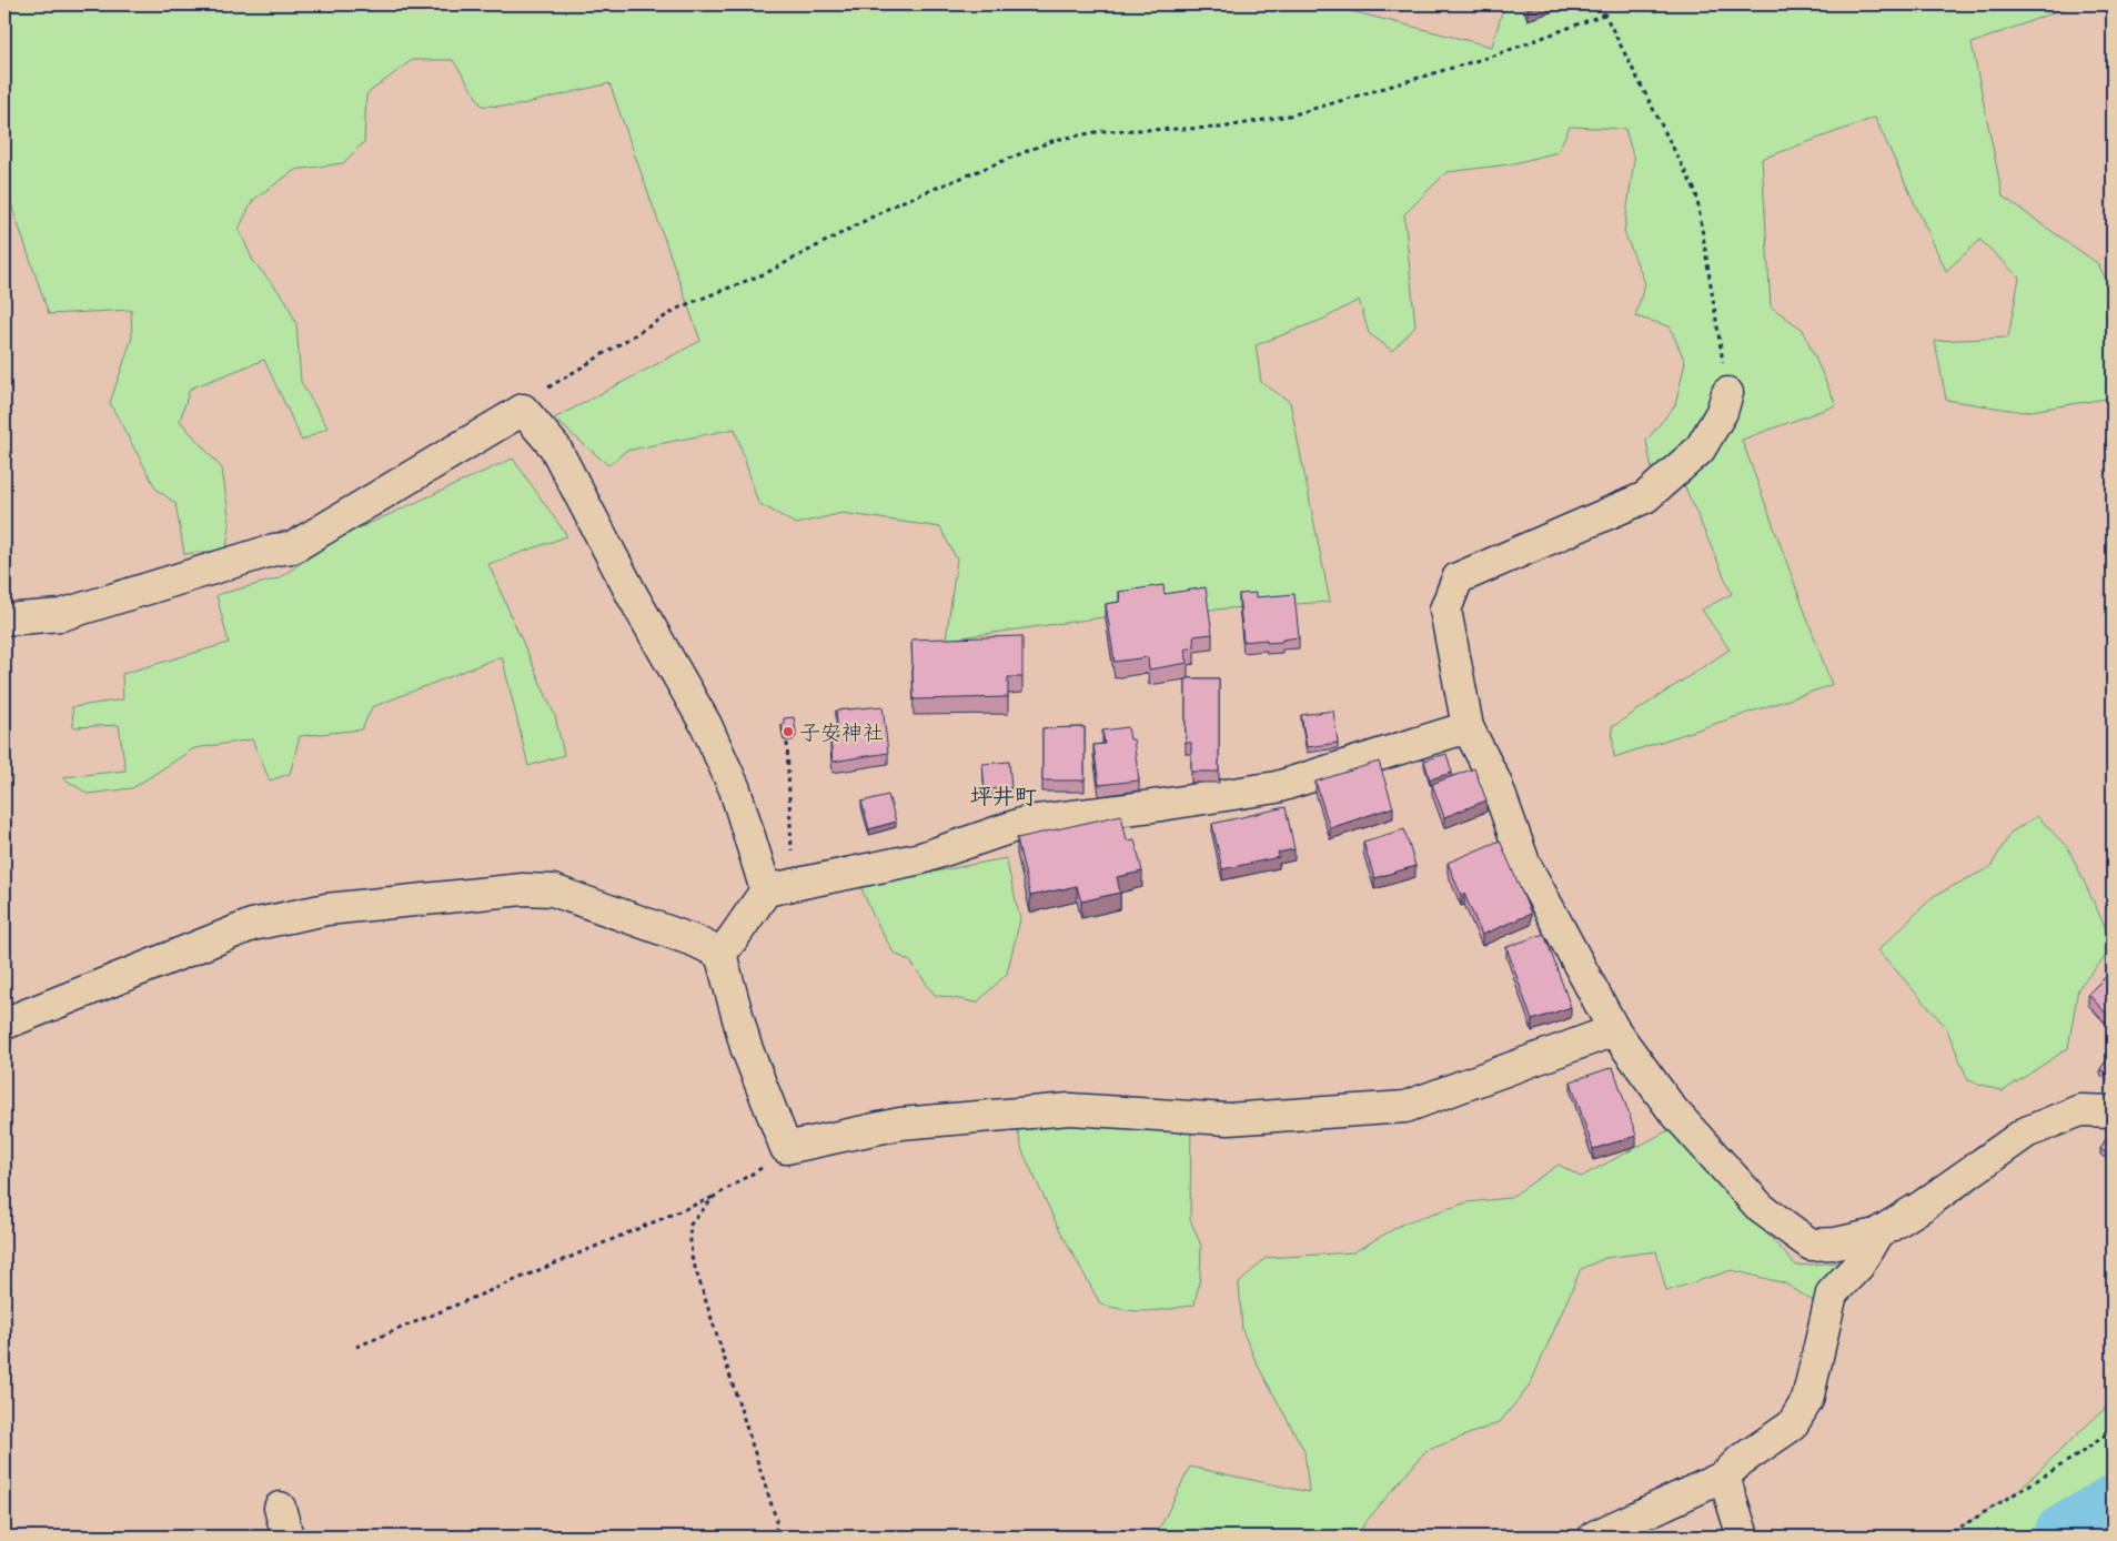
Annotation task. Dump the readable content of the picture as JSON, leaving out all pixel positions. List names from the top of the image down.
{
  "districts": ["坪井町"],
  "places": ["子安神社"]
}
